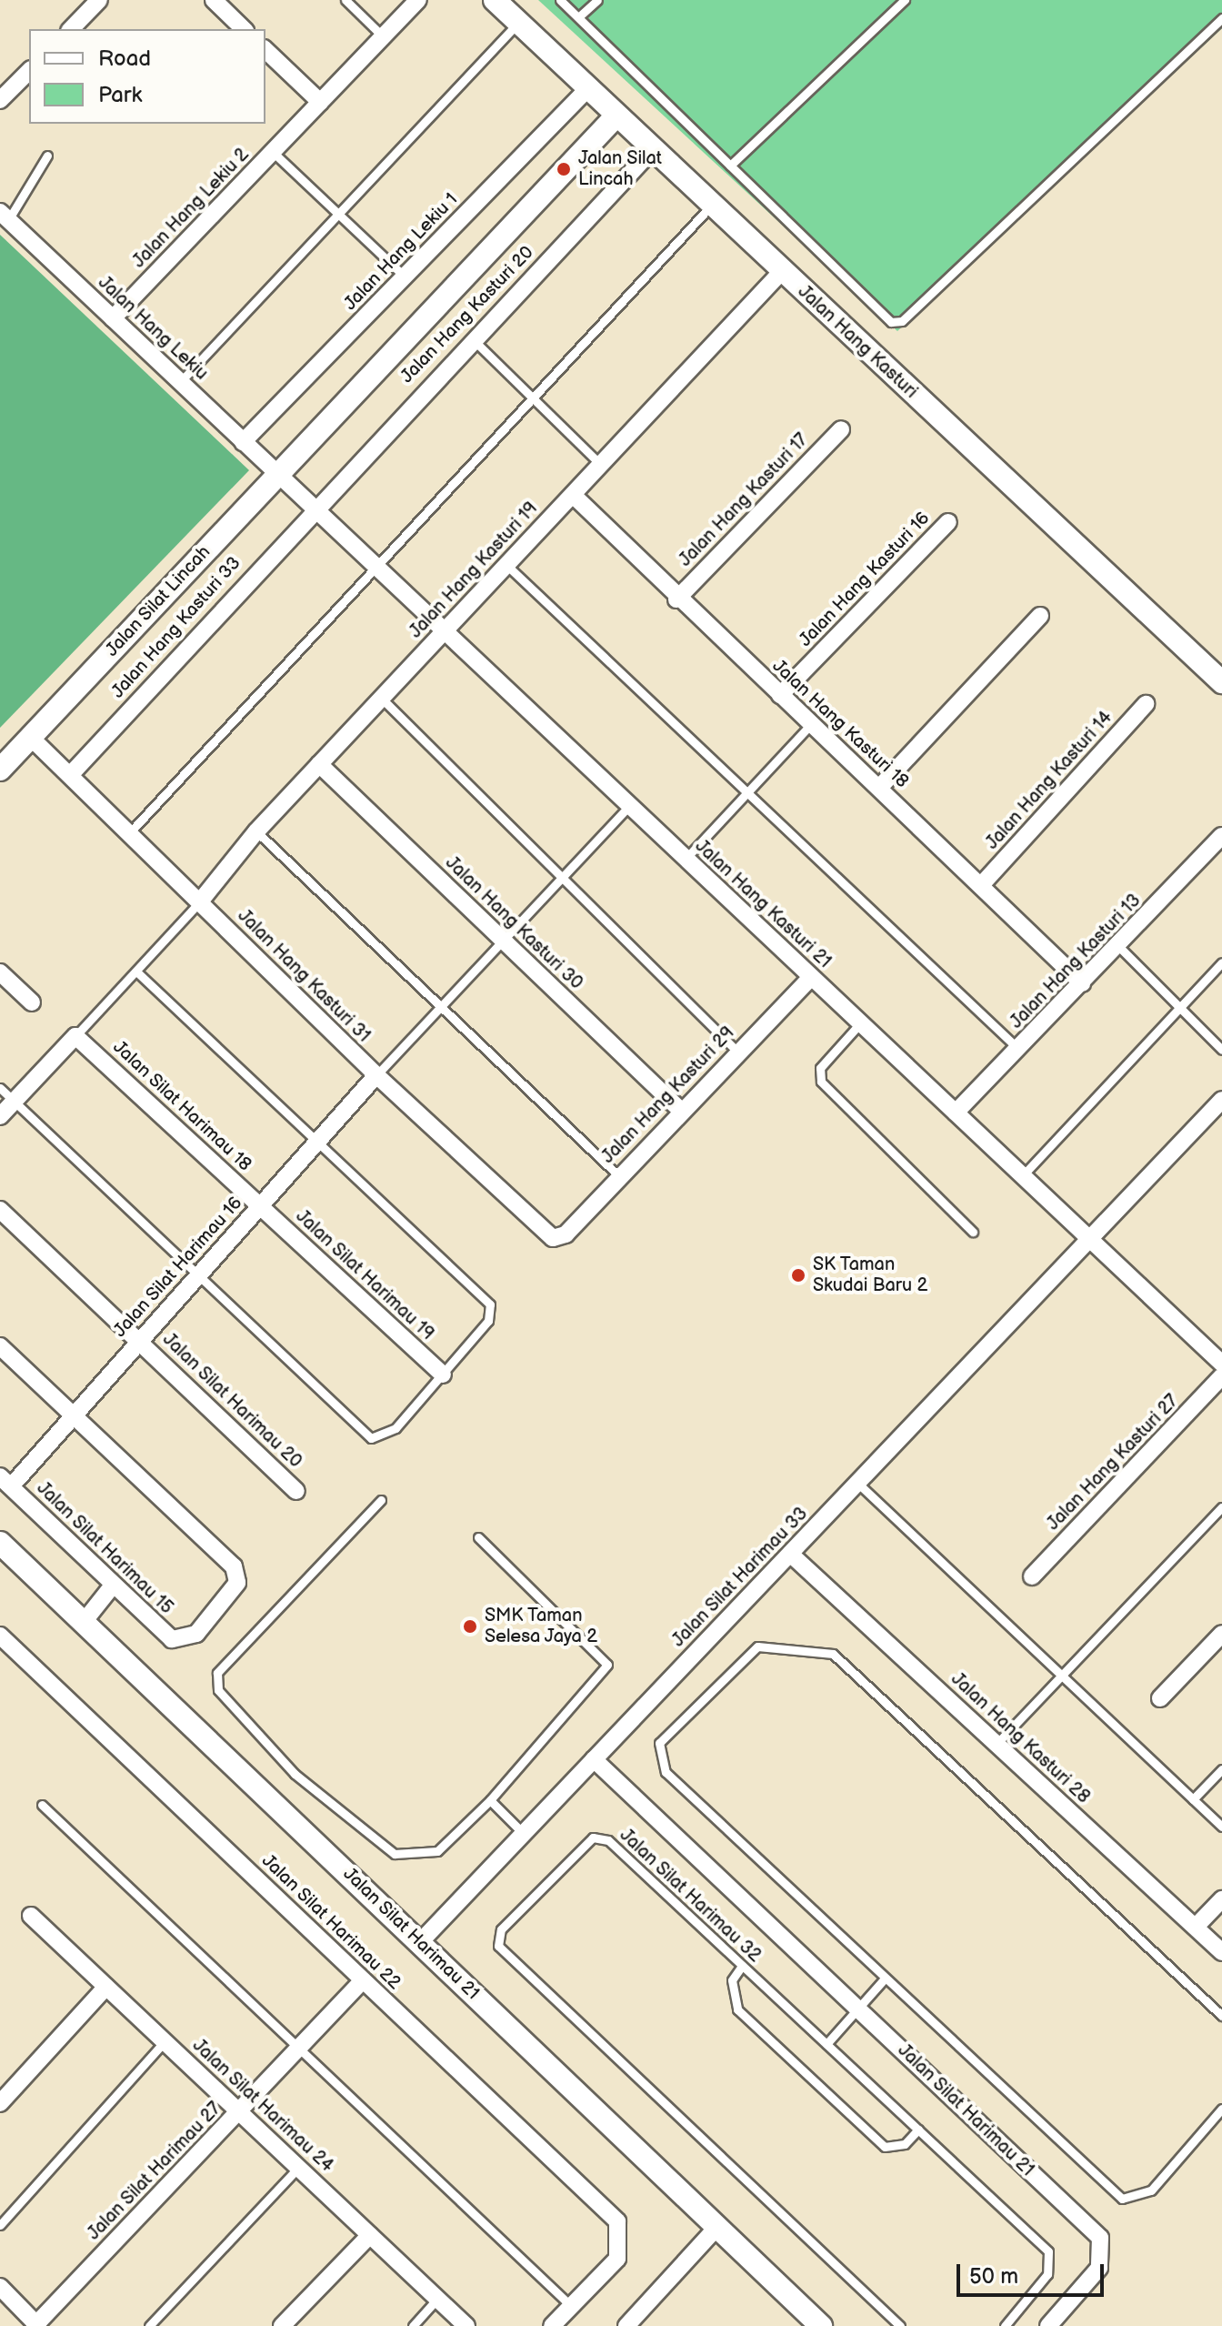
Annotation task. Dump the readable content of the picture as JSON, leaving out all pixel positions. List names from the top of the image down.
{
  "streets": {
    "street": [
      "Jalan Hang Lekiu 2",
      "Jalan Hang Lekiu 1",
      "Jalan Hang Kasturi 20",
      "Jalan Hang Lekiu",
      "Jalan Hang Kasturi",
      "Jalan Hang Kasturi 17",
      "Jalan Hang Kasturi 19",
      "Jalan Hang Kasturi 16",
      "Jalan Silat Lincah",
      "Jalan Hang Kasturi 33",
      "Jalan Hang Kasturi 18",
      "Jalan Hang Kasturi 14",
      "Jalan Hang Kasturi 21",
      "Jalan Hang Kasturi 30",
      "Jalan Hang Kasturi 13",
      "Jalan Hang Kasturi 31",
      "Jalan Hang Kasturi 29",
      "Jalan Silat Harimau 18",
      "Jalan Silat Harimau 16",
      "Jalan Silat Harimau 19",
      "Jalan Silat Harimau 20",
      "Jalan Hang Kasturi 27",
      "Jalan Silat Harimau 15",
      "Jalan Silat Harimau 33",
      "Jalan Hang Kasturi 28",
      "Jalan Silat Harimau 22",
      "Jalan Silat Harimau 21",
      "Jalan Silat Harimau 24",
      "Jalan Silat Harimau 27"
    ],
    "lane": ["Jalan Silat Harimau 32"]
  },
  "crossings": [
    ["Jalan Hang Lekiu 2", "Jalan Hang Lekiu"],
    ["Jalan Hang Lekiu 1", "Jalan Hang Lekiu"],
    ["Jalan Hang Lekiu 1", "Jalan Hang Kasturi"],
    ["Jalan Hang Kasturi 20", "Jalan Hang Kasturi"],
    ["Jalan Hang Kasturi 20", "Jalan Hang Kasturi 33"],
    ["Jalan Hang Kasturi 20", "Jalan Hang Kasturi 21"],
    ["Jalan Hang Lekiu", "Jalan Silat Lincah"],
    ["Jalan Hang Lekiu", "Jalan Hang Kasturi 21"],
    ["Jalan Hang Kasturi", "Jalan Hang Kasturi 19"],
    ["Jalan Hang Kasturi", "Jalan Silat Lincah"],
    ["Jalan Hang Kasturi 17", "Jalan Hang Kasturi 18"],
    ["Jalan Hang Kasturi 19", "Jalan Hang Kasturi 18"],
    ["Jalan Hang Kasturi 19", "Jalan Hang Kasturi 21"],
    ["Jalan Hang Kasturi 19", "Jalan Hang Kasturi 30"],
    ["Jalan Hang Kasturi 19", "Jalan Hang Kasturi 31"],
    ["Jalan Hang Kasturi 16", "Jalan Hang Kasturi 18"],
    ["Jalan Silat Lincah", "Jalan Hang Kasturi 21"],
    ["Jalan Silat Lincah", "Jalan Hang Kasturi 31"],
    ["Jalan Hang Kasturi 33", "Jalan Hang Kasturi 21"],
    ["Jalan Hang Kasturi 33", "Jalan Hang Kasturi 31"],
    ["Jalan Hang Kasturi 18", "Jalan Hang Kasturi 14"],
    ["Jalan Hang Kasturi 18", "Jalan Hang Kasturi 13"],
    ["Jalan Hang Kasturi 21", "Jalan Hang Kasturi 13"],
    ["Jalan Hang Kasturi 21", "Jalan Hang Kasturi 29"],
    ["Jalan Hang Kasturi 21", "Jalan Silat Harimau 33"],
    ["Jalan Hang Kasturi 30", "Jalan Hang Kasturi 29"],
    ["Jalan Hang Kasturi 31", "Jalan Hang Kasturi 29"],
    ["Jalan Hang Kasturi 31", "Jalan Silat Harimau 16"],
    ["Jalan Silat Harimau 18", "Jalan Silat Harimau 16"],
    ["Jalan Silat Harimau 18", "Jalan Silat Harimau 19"],
    ["Jalan Silat Harimau 16", "Jalan Silat Harimau 19"],
    ["Jalan Silat Harimau 16", "Jalan Silat Harimau 20"],
    ["Jalan Silat Harimau 16", "Jalan Silat Harimau 15"],
    ["Jalan Silat Harimau 33", "Jalan Hang Kasturi 28"],
    ["Jalan Silat Harimau 33", "Jalan Silat Harimau 21"],
    ["Jalan Silat Harimau 22", "Jalan Silat Harimau 27"],
    ["Jalan Silat Harimau 24", "Jalan Silat Harimau 27"]
  ],
  "places": ["Jalan Silat Lincah", "SK Taman Skudai Baru 2", "SMK Taman Selesa Jaya 2"],
  "legend": ["Road", "Park"],
  "scale_bar": "50 m"
}
